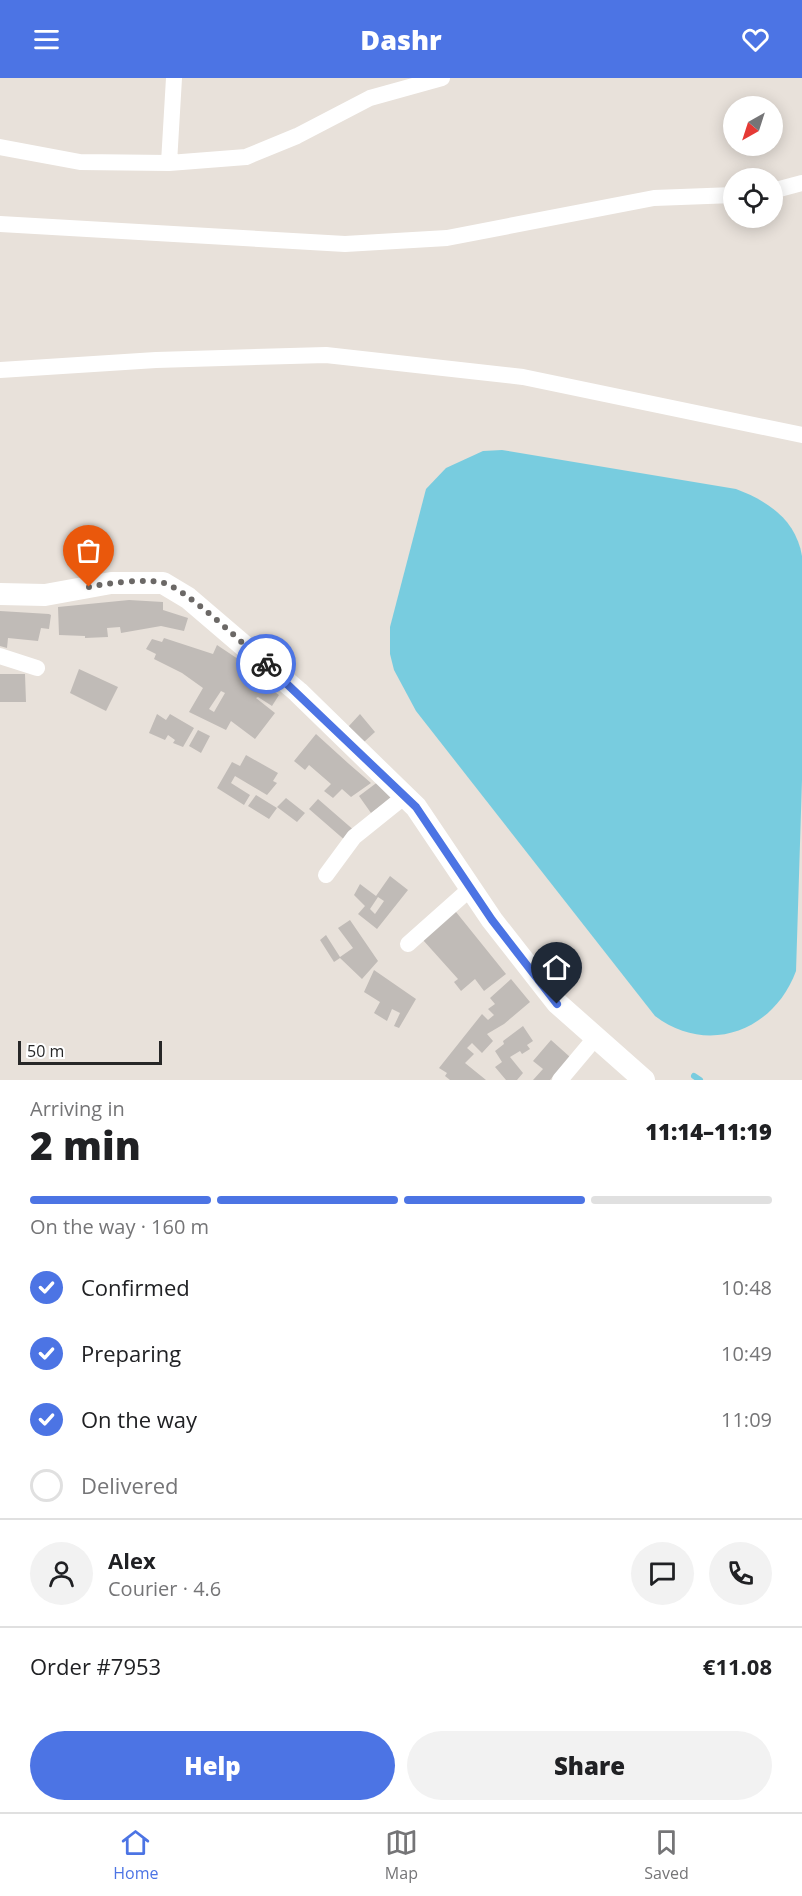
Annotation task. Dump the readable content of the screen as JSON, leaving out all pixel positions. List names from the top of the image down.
{
  "scale_bar": "50 m",
  "north": "bottom left",
  "page": {
    "header": "Dashr",
    "scale": "50 m",
    "heading": ["2 min", "Arriving in", "11:14–11:19"],
    "panel": [
      "Alex",
      "Courier · 4.6",
      "Order #7953",
      "€11.08"
    ],
    "bar": "On the way · 160 m",
    "list": [
      ["Confirmed", "10:48"],
      ["Preparing", "10:49"],
      ["On the way", "11:09"],
      "Delivered"
    ],
    "buttons": ["Help", "Share"],
    "tabs": ["Home", "Map", "Saved"]
  }
}
